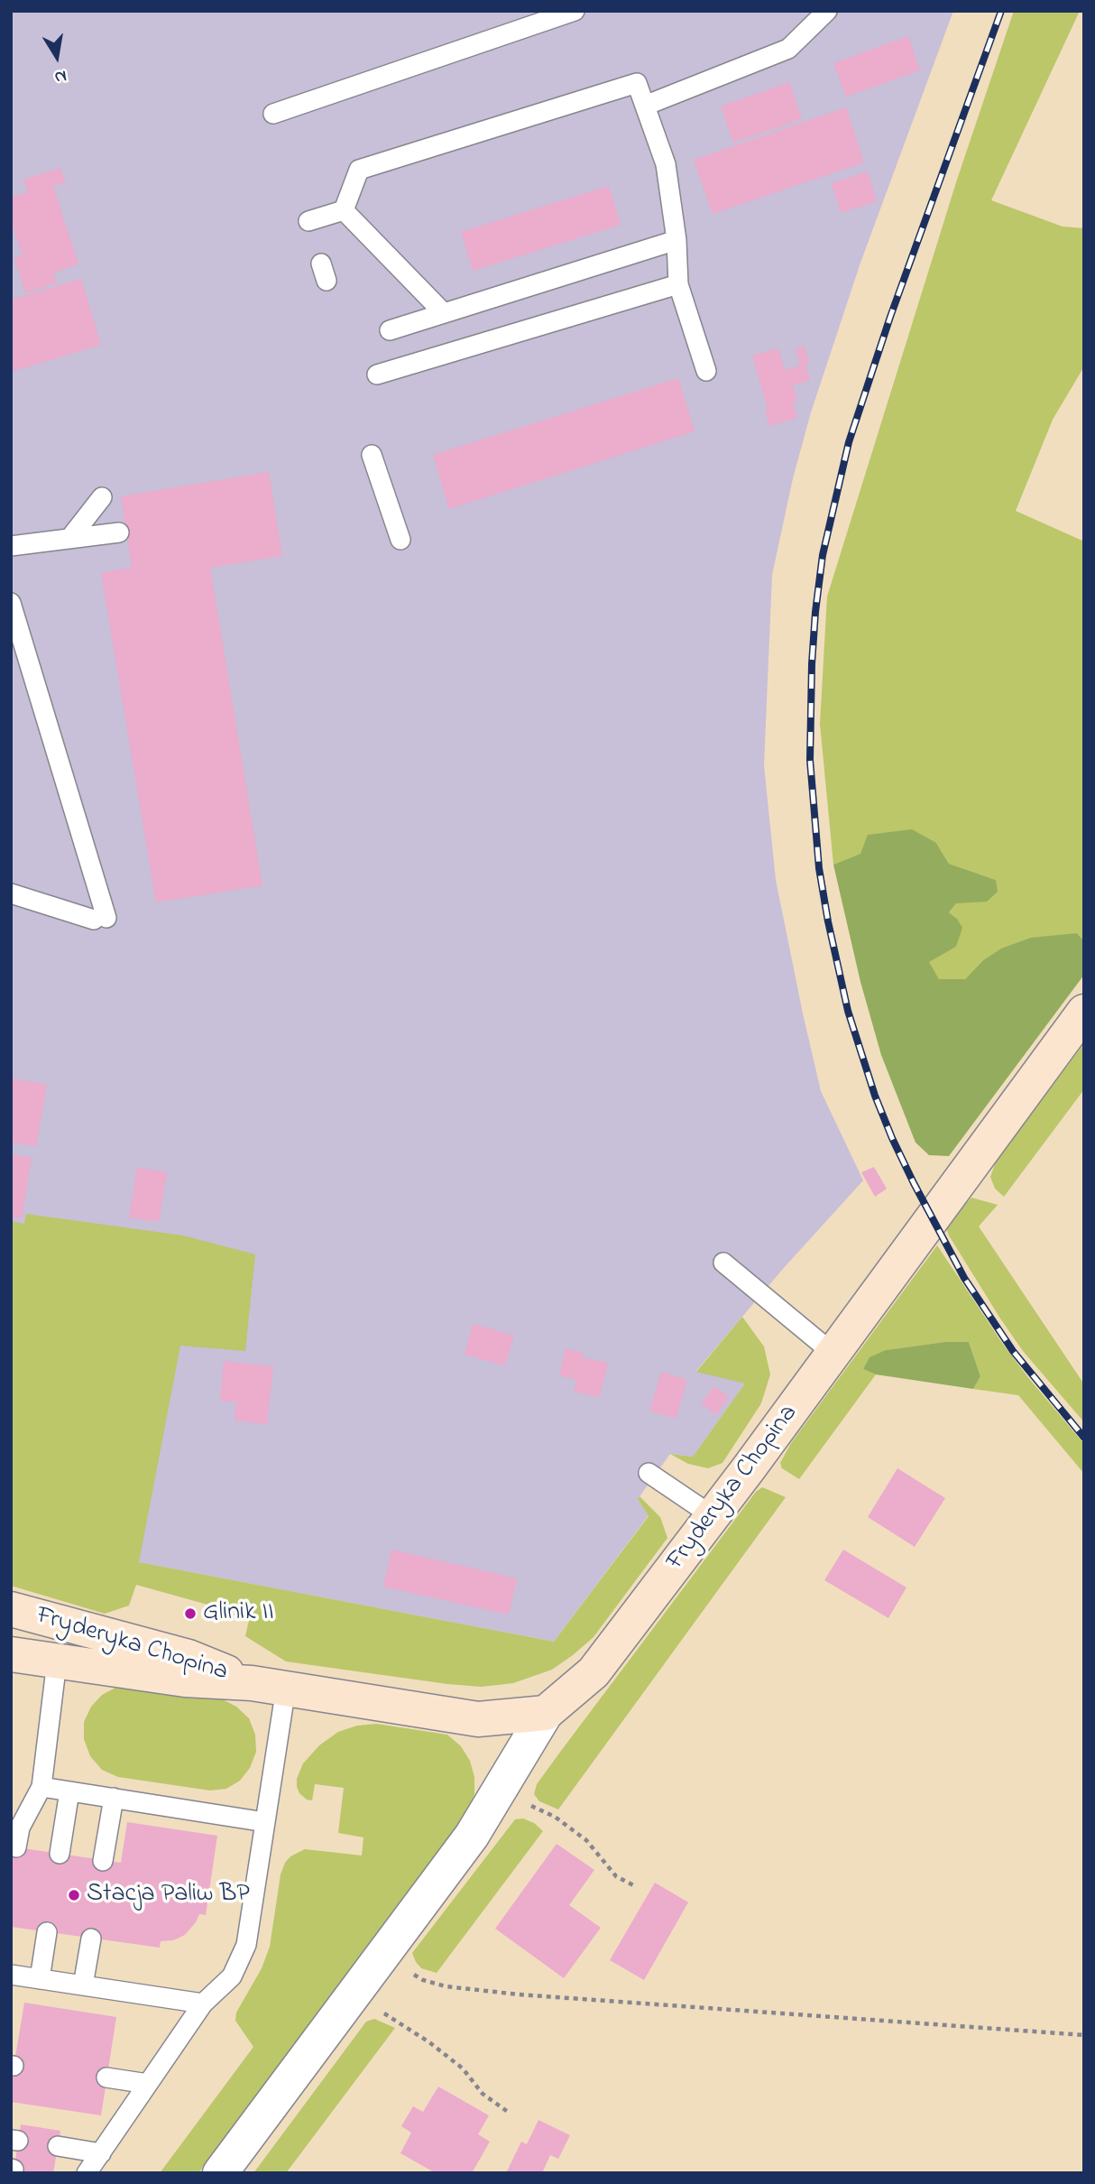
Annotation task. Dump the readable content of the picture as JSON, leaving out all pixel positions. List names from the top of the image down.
{
  "streets": {
    "street": ["Fryderyka Chopina"]
  },
  "places": ["Glinik II", "Stacja Paliw BP"],
  "north": "bottom"
}
